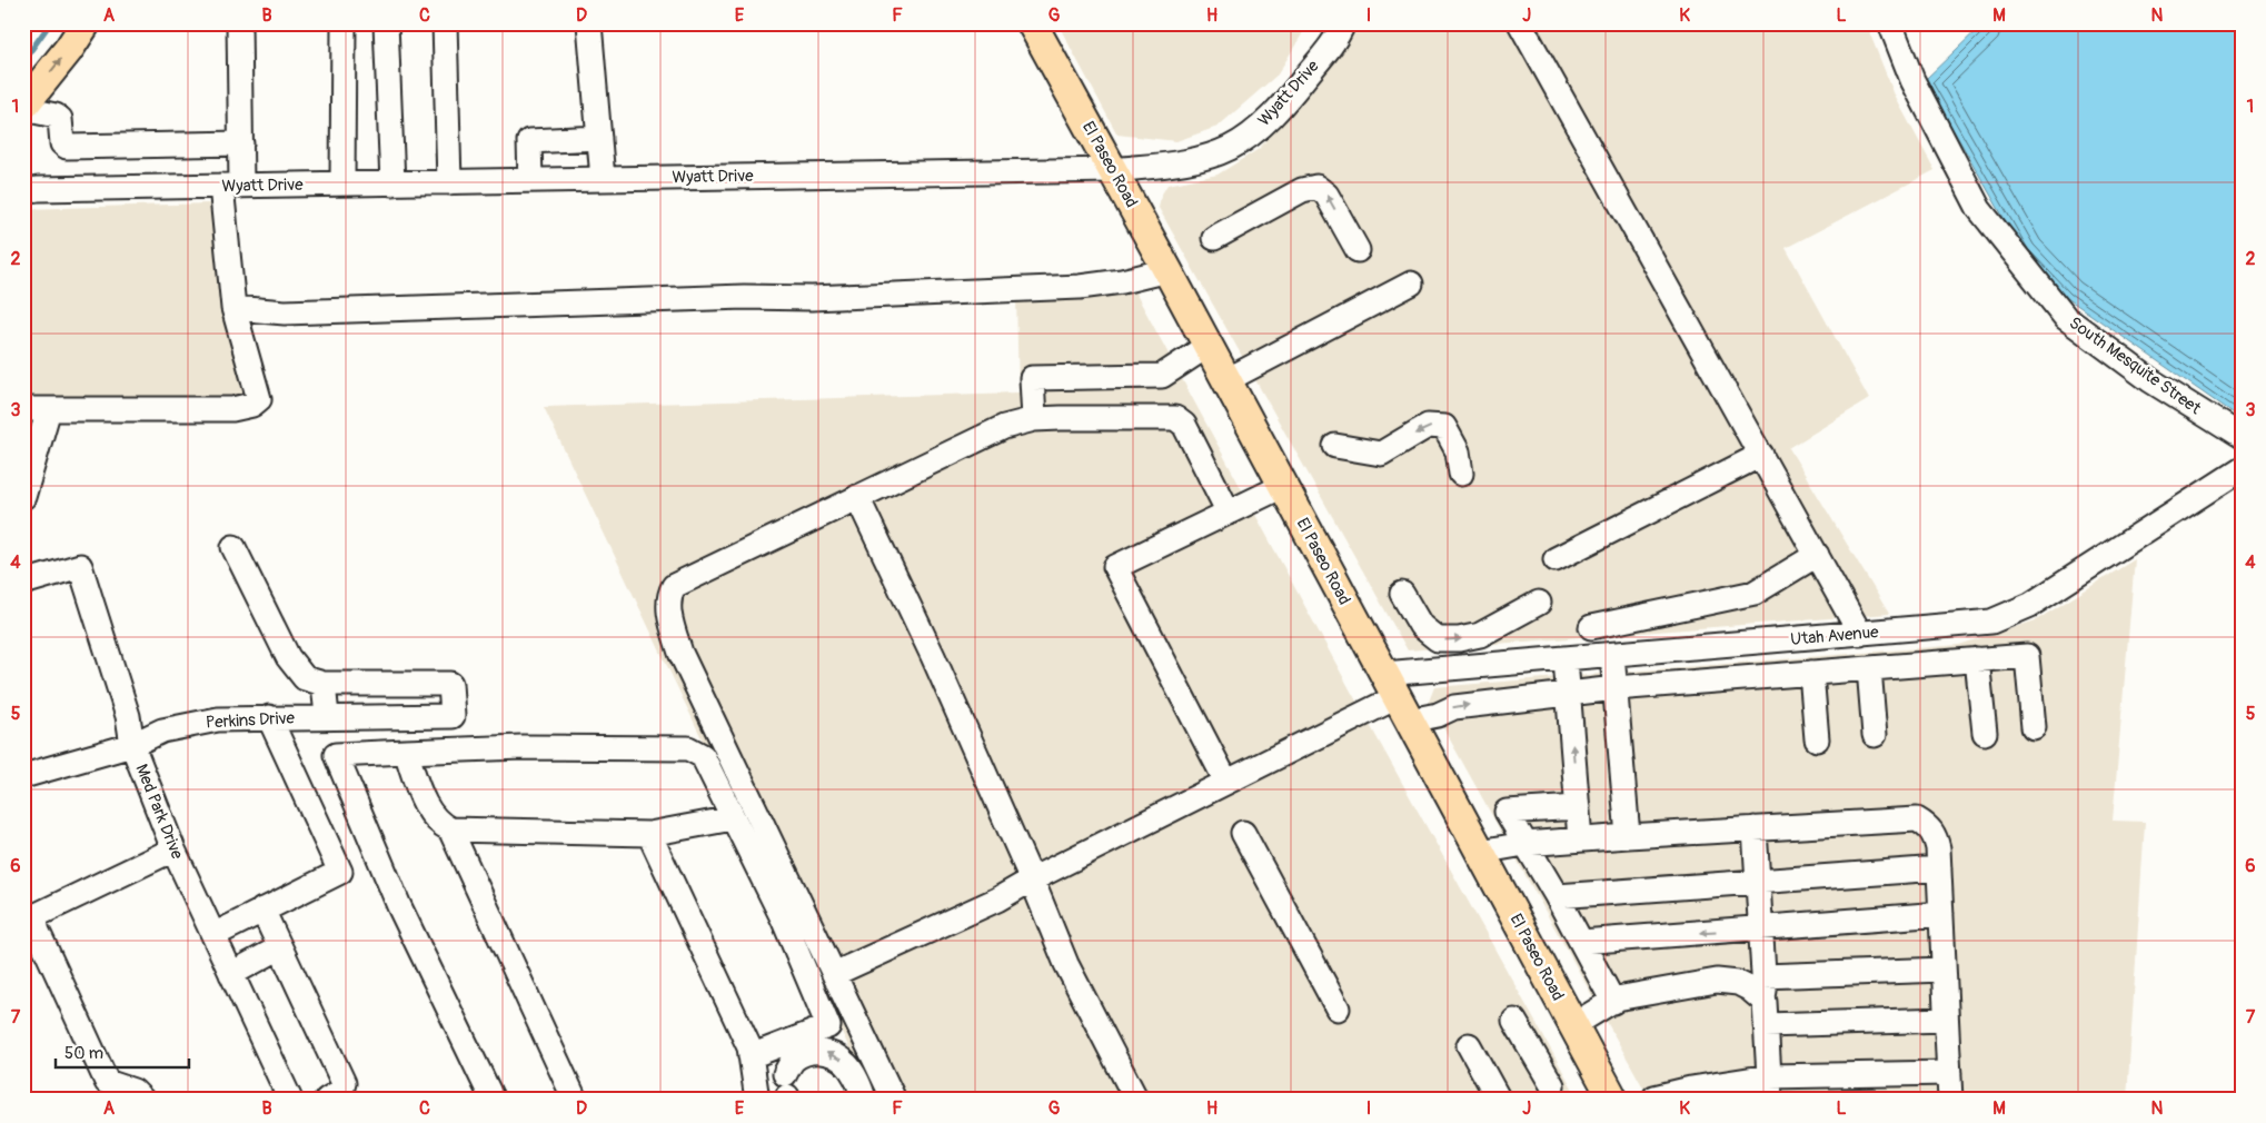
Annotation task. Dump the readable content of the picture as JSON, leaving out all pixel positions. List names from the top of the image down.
{
  "streets": {
    "main road": ["El Paseo Road"],
    "street": [
      "Wyatt Drive",
      "South Mesquite Street",
      "Utah Avenue",
      "Perkins Drive",
      "Med Park Drive"
    ]
  },
  "crossings": [
    ["Wyatt Drive", "El Paseo Road"],
    ["El Paseo Road", "Utah Avenue"],
    ["Perkins Drive", "Med Park Drive"]
  ],
  "scale_bar": "50 m",
  "grid": {
    "columns": [
      "A",
      "B",
      "C",
      "D",
      "E",
      "F",
      "G",
      "H",
      "I",
      "J",
      "K",
      "L",
      "M",
      "N"
    ],
    "rows": [
      "1",
      "2",
      "3",
      "4",
      "5",
      "6",
      "7"
    ]
  }
}
